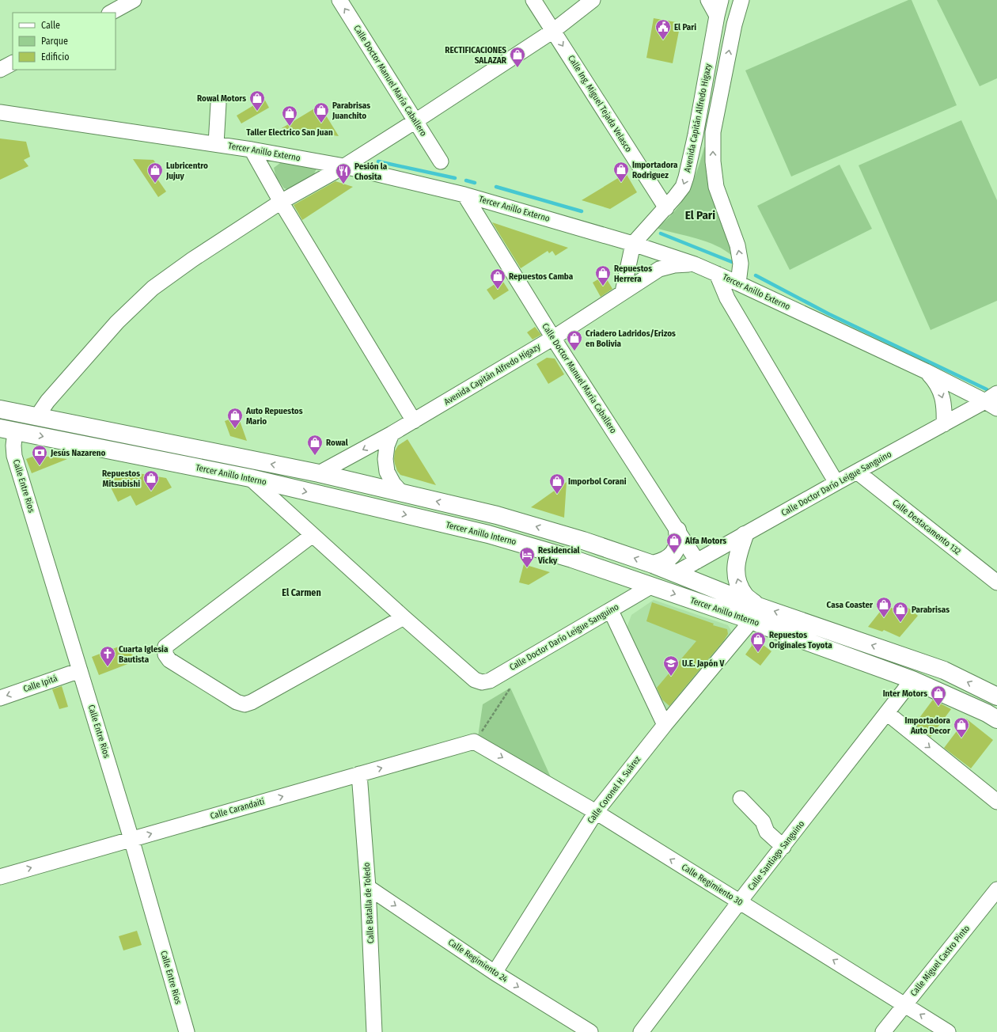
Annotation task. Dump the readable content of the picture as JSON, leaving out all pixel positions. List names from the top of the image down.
{
  "streets": {
    "main road": ["Tercer Anillo Interno"],
    "street": [
      "Calle Doctor Manuel María Caballero",
      "Calle Ing. Miguel Tejada Velasco",
      "Avenida Capitán Alfredo Higazy",
      "Tercer Anillo Externo",
      "Calle Doctor Darío Leigue Sanguino",
      "Calle Entre Rios",
      "Calle Destacamento 132",
      "Calle Ipitá",
      "Calle Coronel H. Suárez",
      "Calle Carandaití",
      "Calle Santiago Sanguino",
      "Calle Regimiento 30",
      "Calle Batalla de Toledo",
      "Calle Regimiento 24",
      "Calle Miguel Castro Pinto"
    ]
  },
  "crossings": [
    ["Calle Doctor Manuel María Caballero", "Avenida Capitán Alfredo Higazy"],
    ["Calle Doctor Manuel María Caballero", "Tercer Anillo Externo"],
    ["Calle Doctor Manuel María Caballero", "Calle Doctor Darío Leigue Sanguino"],
    ["Calle Ing. Miguel Tejada Velasco", "Avenida Capitán Alfredo Higazy"],
    ["Avenida Capitán Alfredo Higazy", "Tercer Anillo Externo"],
    ["Avenida Capitán Alfredo Higazy", "Tercer Anillo Interno"],
    ["Tercer Anillo Externo", "Calle Doctor Darío Leigue Sanguino"],
    ["Tercer Anillo Interno", "Calle Doctor Darío Leigue Sanguino"],
    ["Tercer Anillo Interno", "Calle Entre Rios"],
    ["Tercer Anillo Interno", "Calle Coronel H. Suárez"],
    ["Tercer Anillo Interno", "Calle Santiago Sanguino"],
    ["Calle Doctor Darío Leigue Sanguino", "Calle Destacamento 132"],
    ["Calle Entre Rios", "Calle Ipitá"],
    ["Calle Entre Rios", "Calle Carandaití"],
    ["Calle Coronel H. Suárez", "Calle Regimiento 30"],
    ["Calle Coronel H. Suárez", "Calle Regimiento 24"],
    ["Calle Carandaití", "Calle Regimiento 30"],
    ["Calle Carandaití", "Calle Batalla de Toledo"],
    ["Calle Santiago Sanguino", "Calle Regimiento 30"],
    ["Calle Regimiento 30", "Calle Miguel Castro Pinto"],
    ["Calle Batalla de Toledo", "Calle Regimiento 24"]
  ],
  "one_way": [
    "Calle Ing. Miguel Tejada Velasco",
    "Calle Ipitá",
    "Calle Carandaití",
    "Calle Regimiento 24"
  ],
  "districts": ["El Pari", "El Carmen"],
  "places": {
    "public building": ["El Pari"],
    "shop": [
      "RECTIFICACIONES SALAZAR",
      "Rowal Motors",
      "Parabrisas Juanchito",
      "Taller Electrico San Juan",
      "Importadora Rodriguez",
      "Lubricentro Jujuy",
      "Repuestos Herrera",
      "Repuestos Camba",
      "Criadero Ladridos/Erizos en Bolivia",
      "Auto Repuestos Mario",
      "Rowal",
      "Repuestos Mitsubishi",
      "Imporbol Corani",
      "Alfa Motors",
      "Casa Coaster",
      "Parabrisas",
      "Repuestos Originales Toyota",
      "Inter Motors",
      "Importadora Auto Decor"
    ],
    "restaurant": ["Pesión la Chosita"],
    "bank": ["Jesús Nazareno"],
    "hotel": ["Residencial Vicky"],
    "church": ["Cuarta Iglesia Bautista"],
    "school or university": ["U.E. Japón V"]
  },
  "legend": ["Calle", "Parque", "Edificio"]
}
